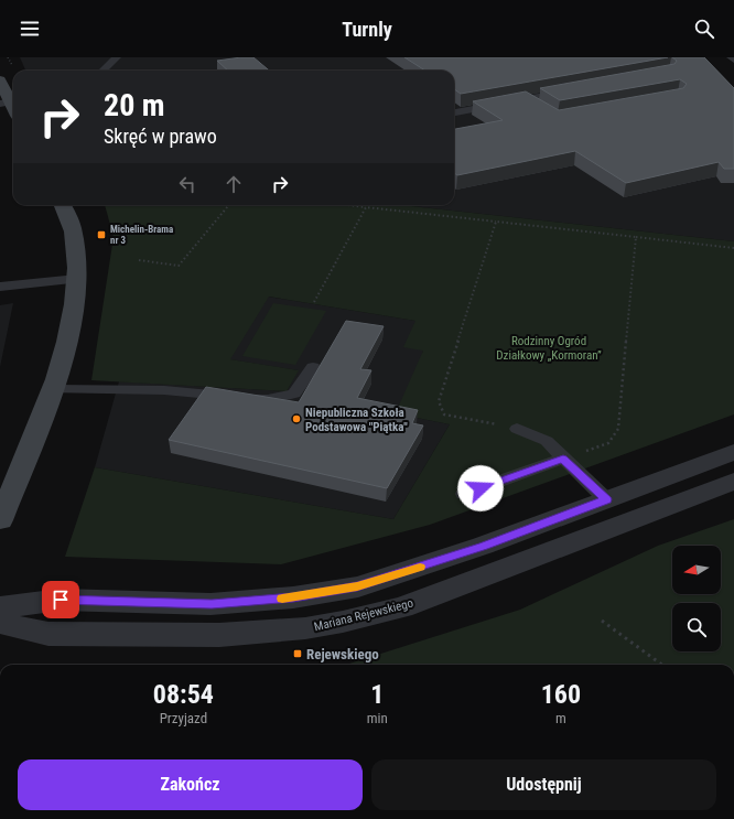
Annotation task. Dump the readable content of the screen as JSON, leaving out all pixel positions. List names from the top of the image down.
{
  "streets": {
    "street": ["Mariana Rejewskiego"]
  },
  "parks": ["Rodzinny Ogród Działkowy „Kormoran”"],
  "places": {
    "transit": ["Michelin-Brama nr 3", "Rejewskiego"],
    "other": ["Niepubliczna Szkoła Podstawowa \"Piątka\""]
  },
  "north": "left",
  "page": {
    "header": "Turnly",
    "turn": ["20 m", "Skręć w prawo"],
    "eta": [
      "08:54",
      "Przyjazd",
      "1",
      "min",
      "160",
      "m"
    ],
    "buttons": ["Zakończ", "Udostępnij"]
  }
}
